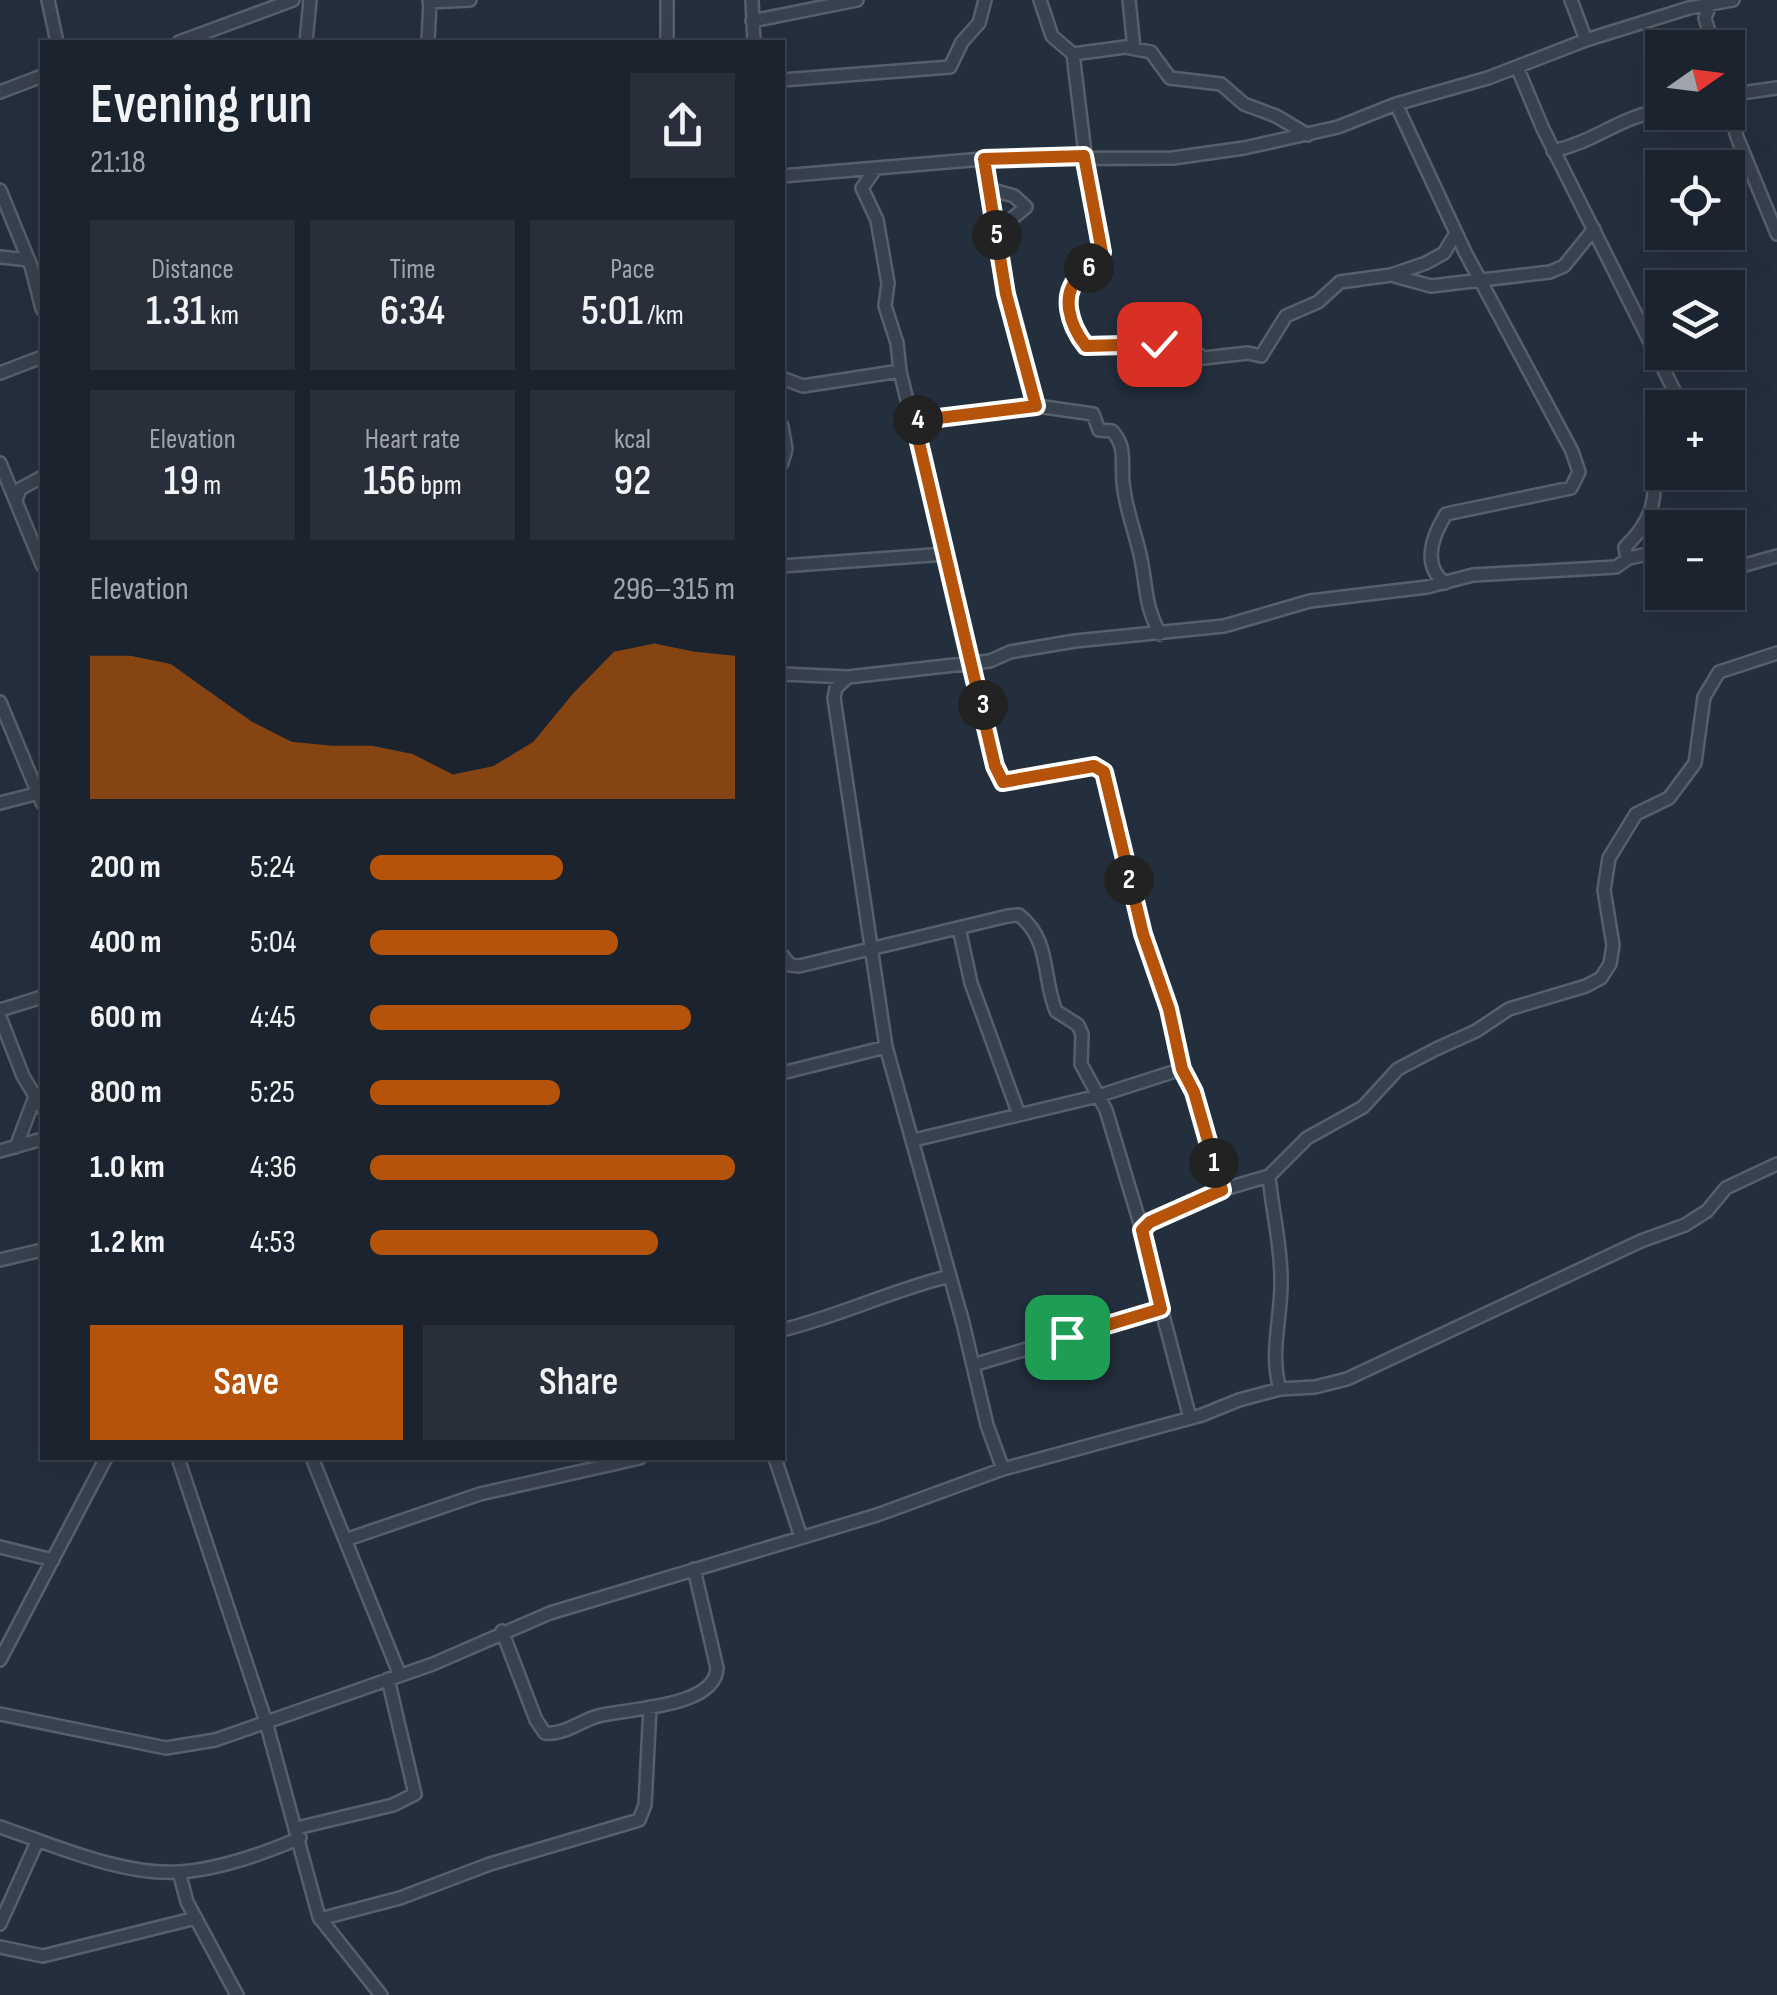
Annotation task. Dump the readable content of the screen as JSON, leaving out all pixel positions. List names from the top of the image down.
{
  "north": "right",
  "page": {
    "map_buttons": ["+", "−"],
    "heading": ["Evening run", "21:18"],
    "pins": [
      "5",
      "6",
      "4",
      "3",
      "2",
      "1"
    ],
    "stats": [
      ["Distance", "1.31 km"],
      ["Time", "6:34"],
      ["Pace", "5:01 /km"],
      ["Elevation", "19 m"],
      ["Heart rate", "156 bpm"],
      ["kcal", "92"]
    ],
    "chart": ["Elevation", "296–315 m"],
    "list": [
      {
        "name": "200 m",
        "note": "5:24"
      },
      {
        "name": "400 m",
        "note": "5:04"
      },
      {
        "name": "600 m",
        "note": "4:45"
      },
      {
        "name": "800 m",
        "note": "5:25"
      },
      {
        "name": "1.0 km",
        "note": "4:36"
      },
      {
        "name": "1.2 km",
        "note": "4:53"
      }
    ],
    "buttons": ["Save", "Share"]
  }
}
